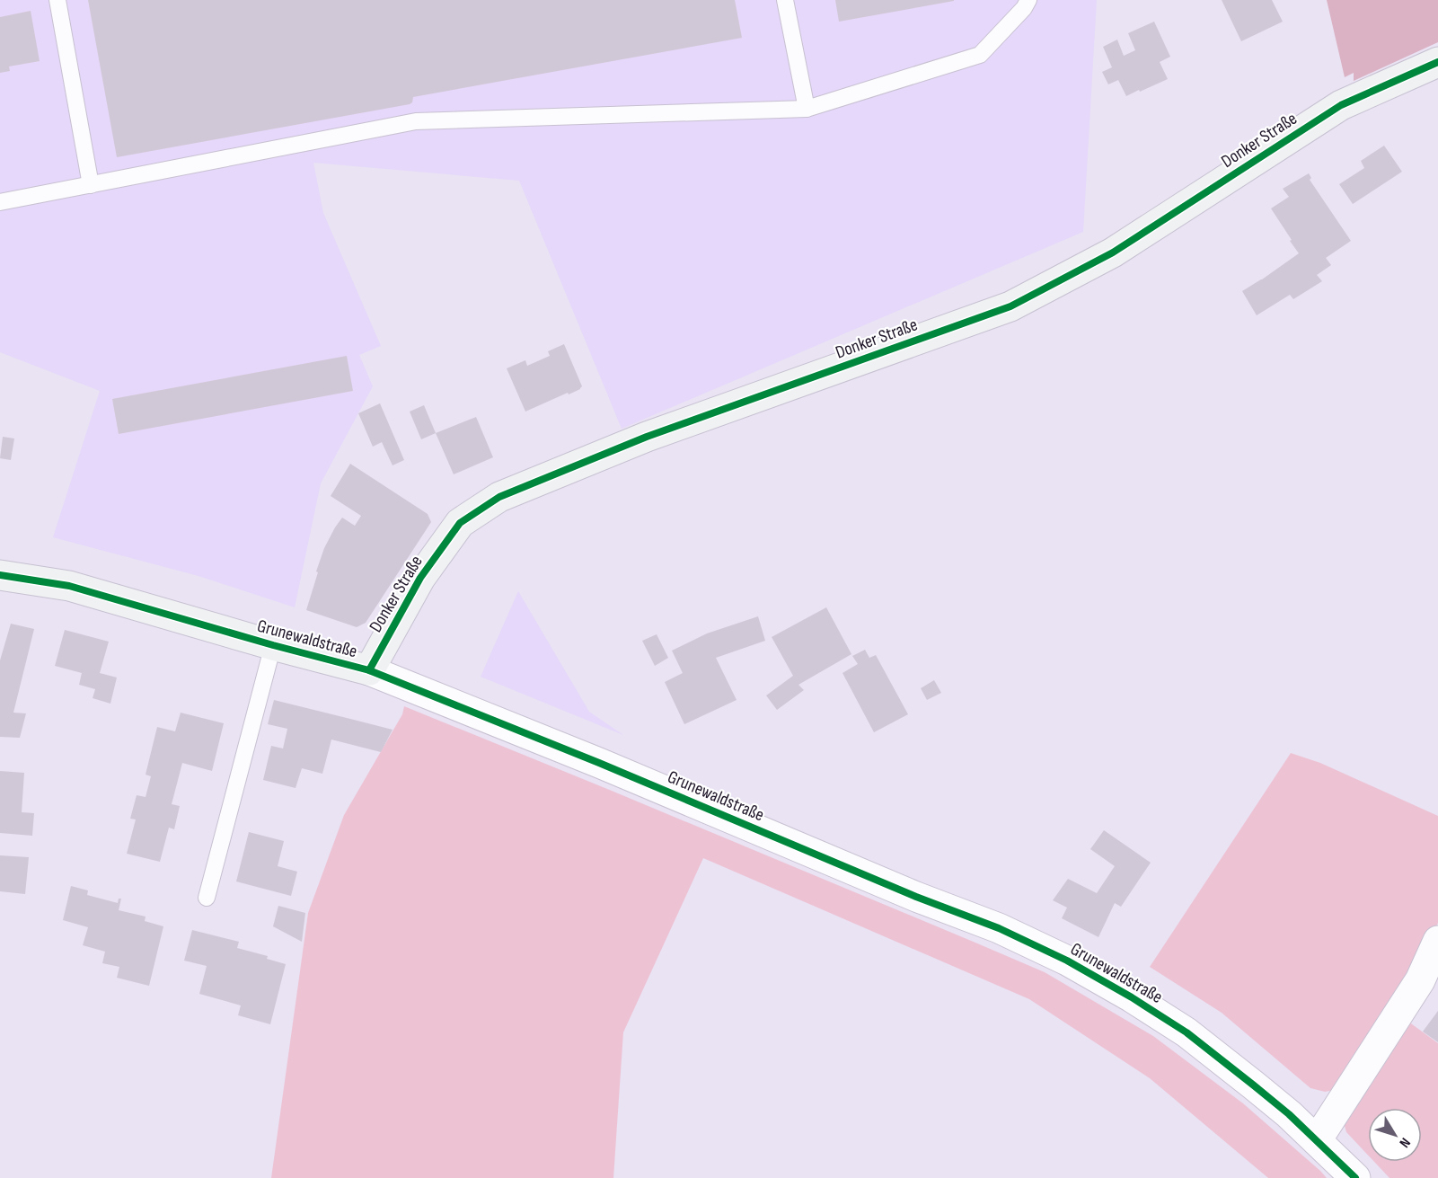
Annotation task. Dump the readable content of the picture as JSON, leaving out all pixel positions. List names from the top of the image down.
{
  "streets": {
    "street": ["Donker Straße", "Grunewaldstraße"]
  },
  "crossings": [
    ["Donker Straße", "Grunewaldstraße"]
  ],
  "north": "bottom right"
}
